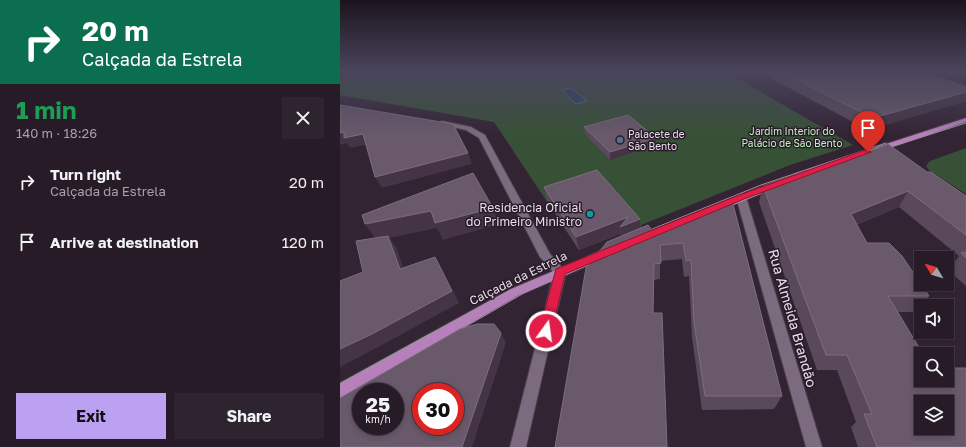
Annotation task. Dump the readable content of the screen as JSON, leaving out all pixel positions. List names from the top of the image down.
{
  "streets": {
    "main road": ["Calçada da Estrela"],
    "street": ["Rua Almeida Brandão"]
  },
  "parks": ["Jardim Interior do Palácio de São Bento"],
  "places": ["Palacete de São Bento", "Residencia Oficial do Primeiro Ministro"],
  "north": "top left",
  "page": {
    "turn": ["20 m", "Calçada da Estrela"],
    "heading": ["1 min", "140 m · 18:26"],
    "list": [
      {
        "name": "Turn right",
        "note": "Calçada da Estrela",
        "value": "20 m"
      },
      {
        "name": "Arrive at destination",
        "value": "120 m"
      }
    ],
    "speed": "25 km/h",
    "limit": "30",
    "buttons": ["Exit", "Share"]
  }
}
